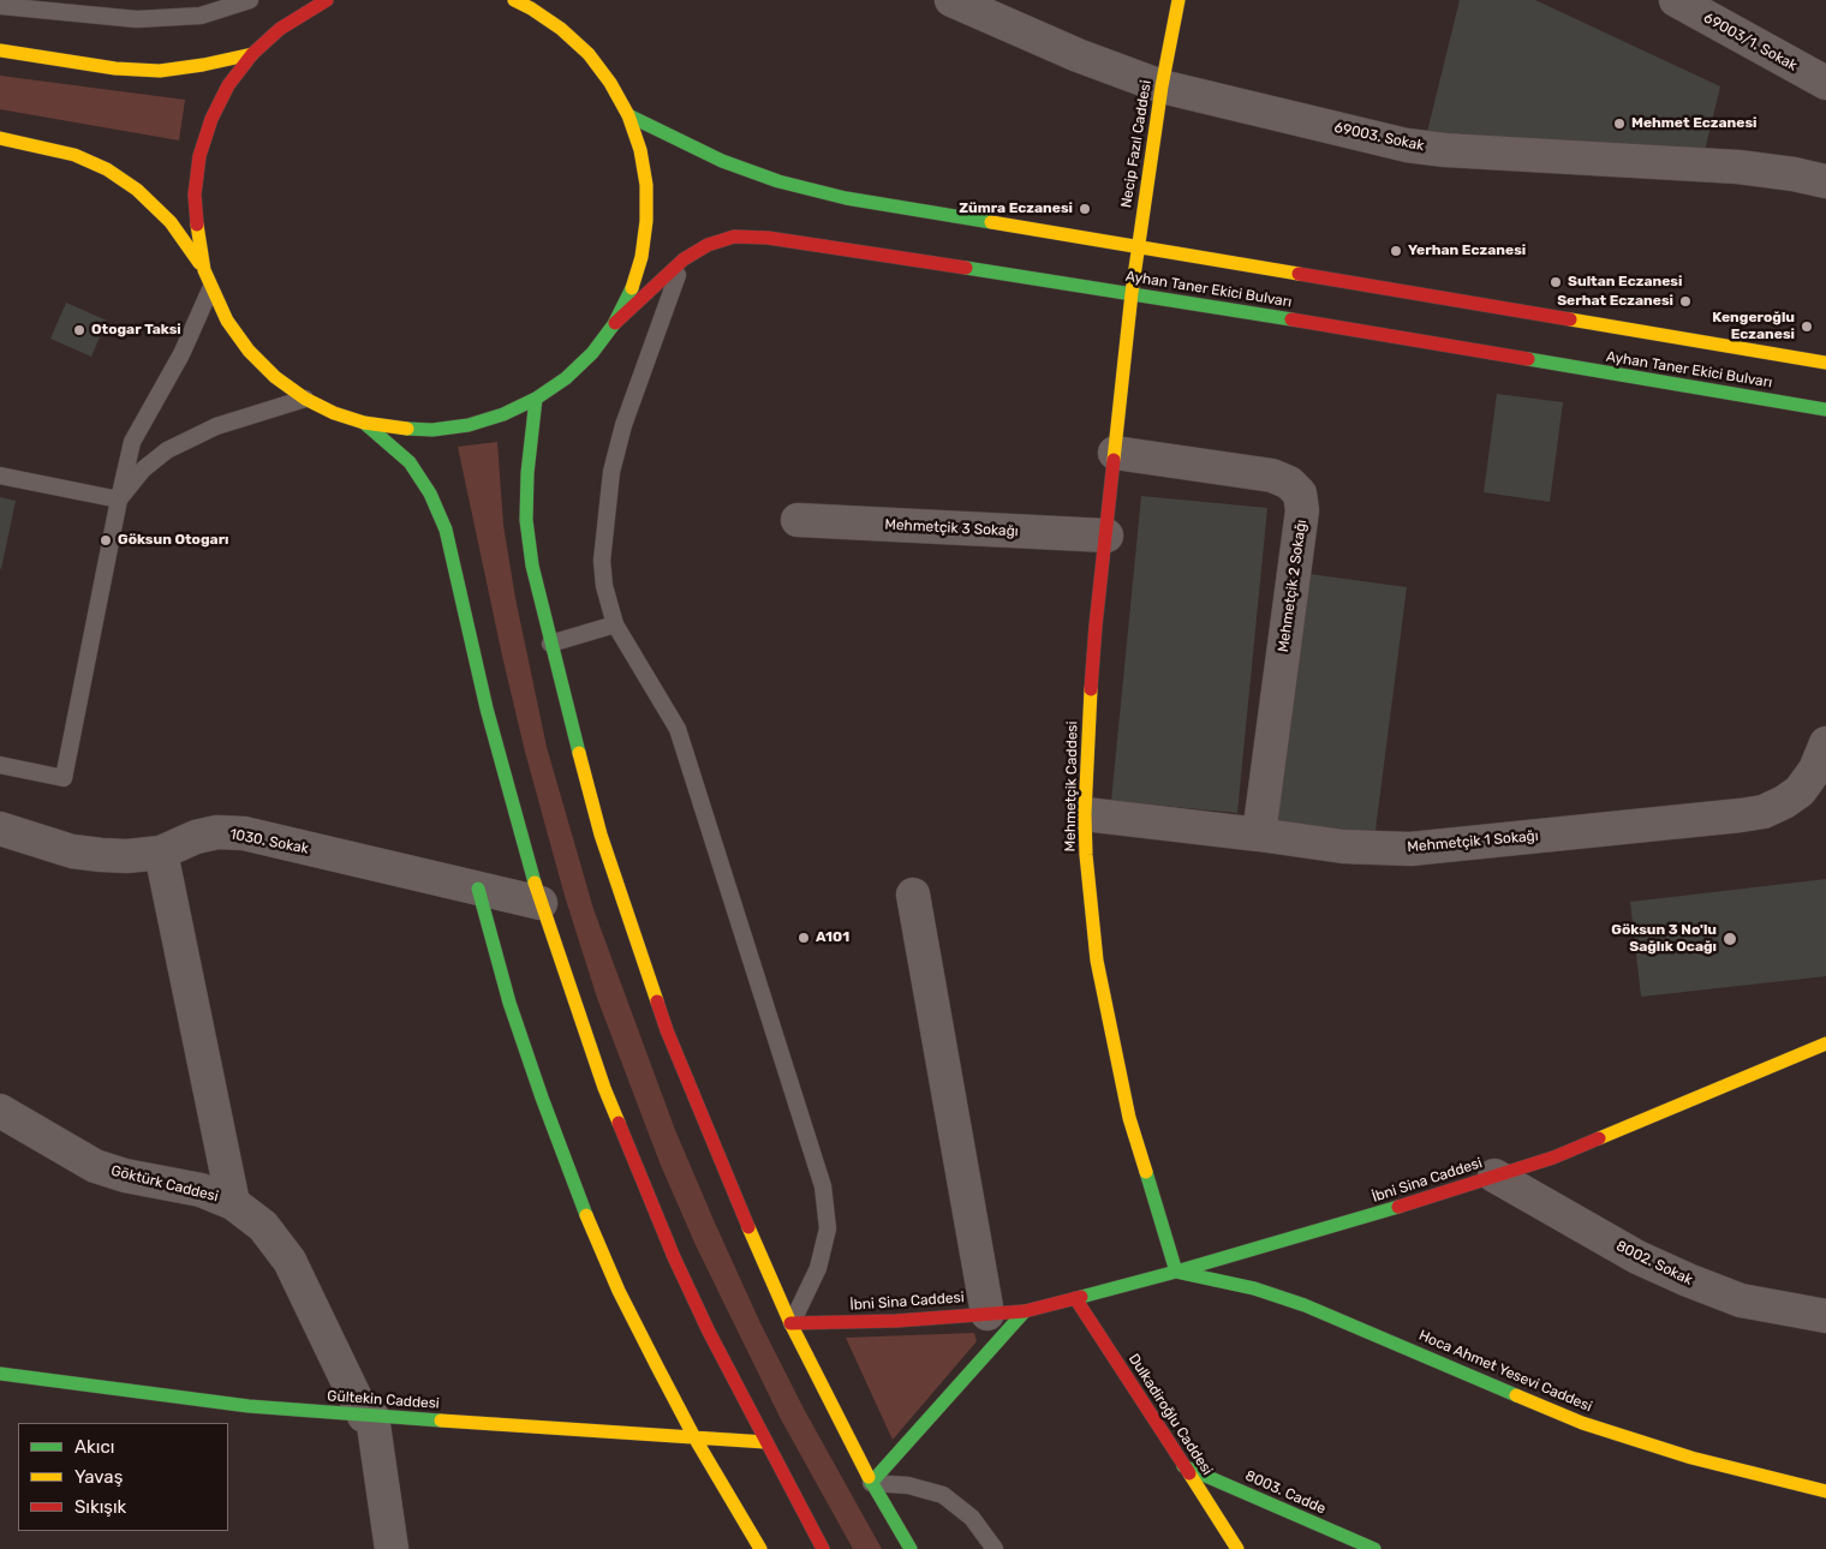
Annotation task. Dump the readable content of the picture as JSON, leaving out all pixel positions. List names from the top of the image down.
{
  "streets": {
    "main road": [
      "Necip Fazıl Caddesi",
      "Ayhan Taner Ekici Bulvarı",
      "Mehmetçik Caddesi",
      "İbni Sina Caddesi",
      "Hoca Ahmet Yesevi Caddesi",
      "Gültekin Caddesi",
      "Dulkadiroğlu Caddesi",
      "8003. Cadde"
    ],
    "street": [
      "69003/1. Sokak",
      "69003. Sokak",
      "Mehmetçik 3 Sokağı",
      "Mehmetçik 2 Sokağı",
      "1030. Sokak",
      "Mehmetçik 1 Sokağı",
      "Göktürk Caddesi",
      "8002. Sokak"
    ]
  },
  "crossings": [
    ["69003. Sokak", "Necip Fazıl Caddesi"],
    ["Necip Fazıl Caddesi", "Ayhan Taner Ekici Bulvarı"],
    ["Necip Fazıl Caddesi", "Mehmetçik Caddesi"],
    ["Ayhan Taner Ekici Bulvarı", "Mehmetçik Caddesi"],
    ["Mehmetçik 3 Sokağı", "Mehmetçik Caddesi"],
    ["Mehmetçik 2 Sokağı", "Mehmetçik Caddesi"],
    ["Mehmetçik 2 Sokağı", "Mehmetçik 1 Sokağı"],
    ["Mehmetçik Caddesi", "Mehmetçik 1 Sokağı"],
    ["Mehmetçik Caddesi", "İbni Sina Caddesi"],
    ["Mehmetçik Caddesi", "Hoca Ahmet Yesevi Caddesi"],
    ["İbni Sina Caddesi", "8002. Sokak"],
    ["İbni Sina Caddesi", "Hoca Ahmet Yesevi Caddesi"],
    ["İbni Sina Caddesi", "Dulkadiroğlu Caddesi"],
    ["Göktürk Caddesi", "Gültekin Caddesi"],
    ["Dulkadiroğlu Caddesi", "8003. Cadde"]
  ],
  "places": [
    "Mehmet Eczanesi",
    "Zümra Eczanesi",
    "Yerhan Eczanesi",
    "Sultan Eczanesi",
    "Serhat Eczanesi",
    "Kengeroğlu Eczanesi",
    "Otogar Taksi",
    "Göksun Otogarı",
    "A101",
    "Göksun 3 No'lu Sağlık Ocağı"
  ],
  "legend": ["Akıcı", "Yavaş", "Sıkışık"]
}
